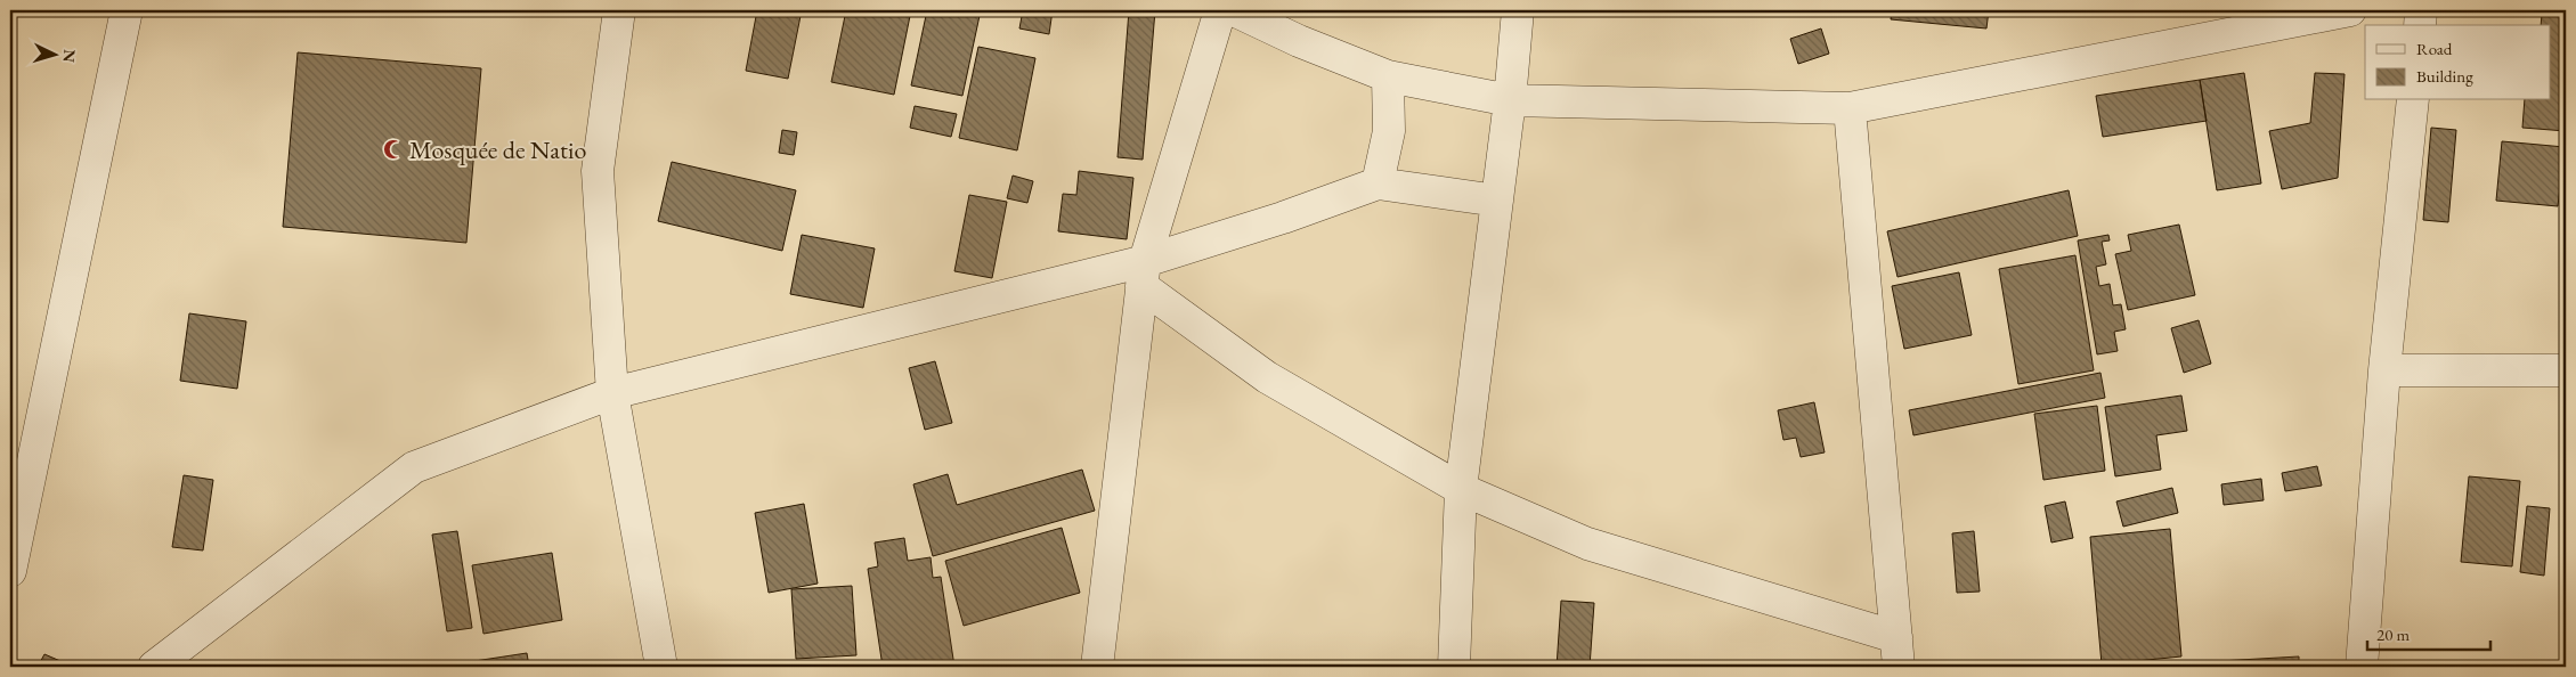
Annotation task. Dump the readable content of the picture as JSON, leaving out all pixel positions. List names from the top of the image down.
{
  "places": {
    "mosque": ["Mosquée de Natio"]
  },
  "legend": ["Road", "Building"],
  "scale_bar": "20 m",
  "north": "right"
}
